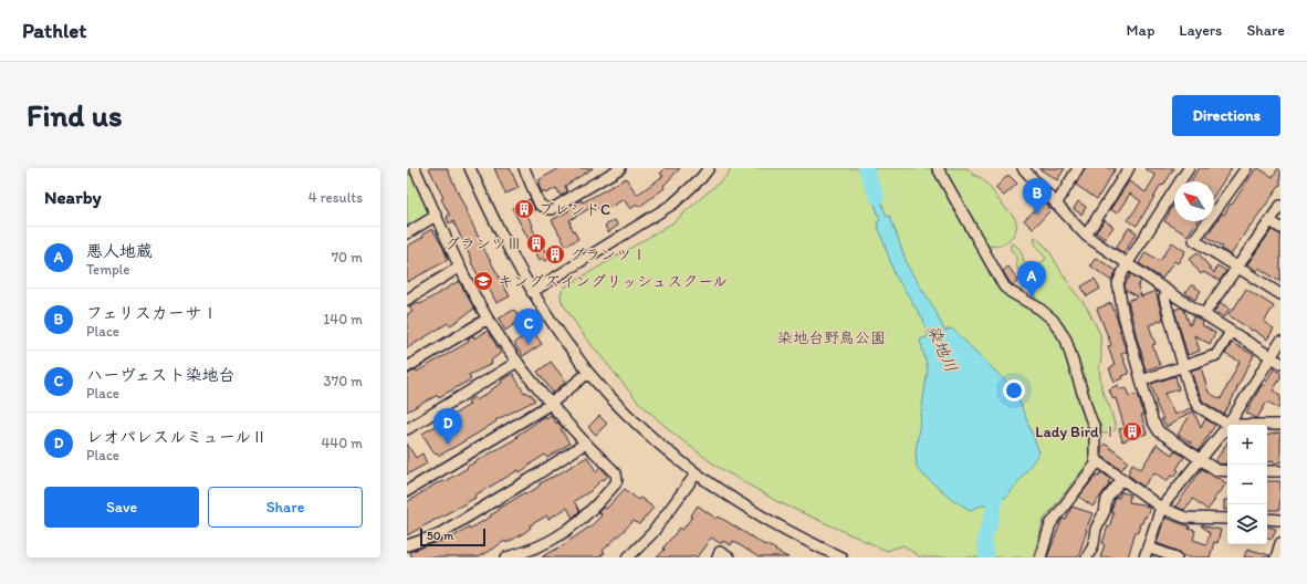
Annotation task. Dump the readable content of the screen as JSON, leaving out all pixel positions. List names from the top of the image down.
{
  "water": ["染地川"],
  "parks": ["染地台野鳥公園"],
  "places": {
    "building": [
      "プレシドC",
      "グランツⅢ",
      "グランツⅠ",
      "Lady Bird Ⅰ"
    ],
    "school or university": ["キングズイングリッシュスクール"]
  },
  "scale_bar": "50 m",
  "north": "top left",
  "page": {
    "header": "Pathlet",
    "nav": ["Map", "Layers", "Share"],
    "buttons": [
      "Directions",
      ["Save", "Share"]
    ],
    "title": "Find us",
    "heading": ["Nearby", "4 results"],
    "pins": [
      "B",
      "A",
      "C",
      "D"
    ],
    "list": [
      {
        "mark": "A",
        "name": "悪人地蔵",
        "note": "Temple",
        "value": "70 m"
      },
      {
        "mark": "B",
        "name": "フェリスカーサⅠ",
        "note": "Place",
        "value": "140 m"
      },
      {
        "mark": "C",
        "name": "ハーヴェスト染地台",
        "note": "Place",
        "value": "370 m"
      },
      {
        "mark": "D",
        "name": "レオパレスルミュールⅡ",
        "note": "Place",
        "value": "440 m"
      }
    ],
    "map_buttons": ["+", "−"],
    "scale": "50 m"
  }
}
